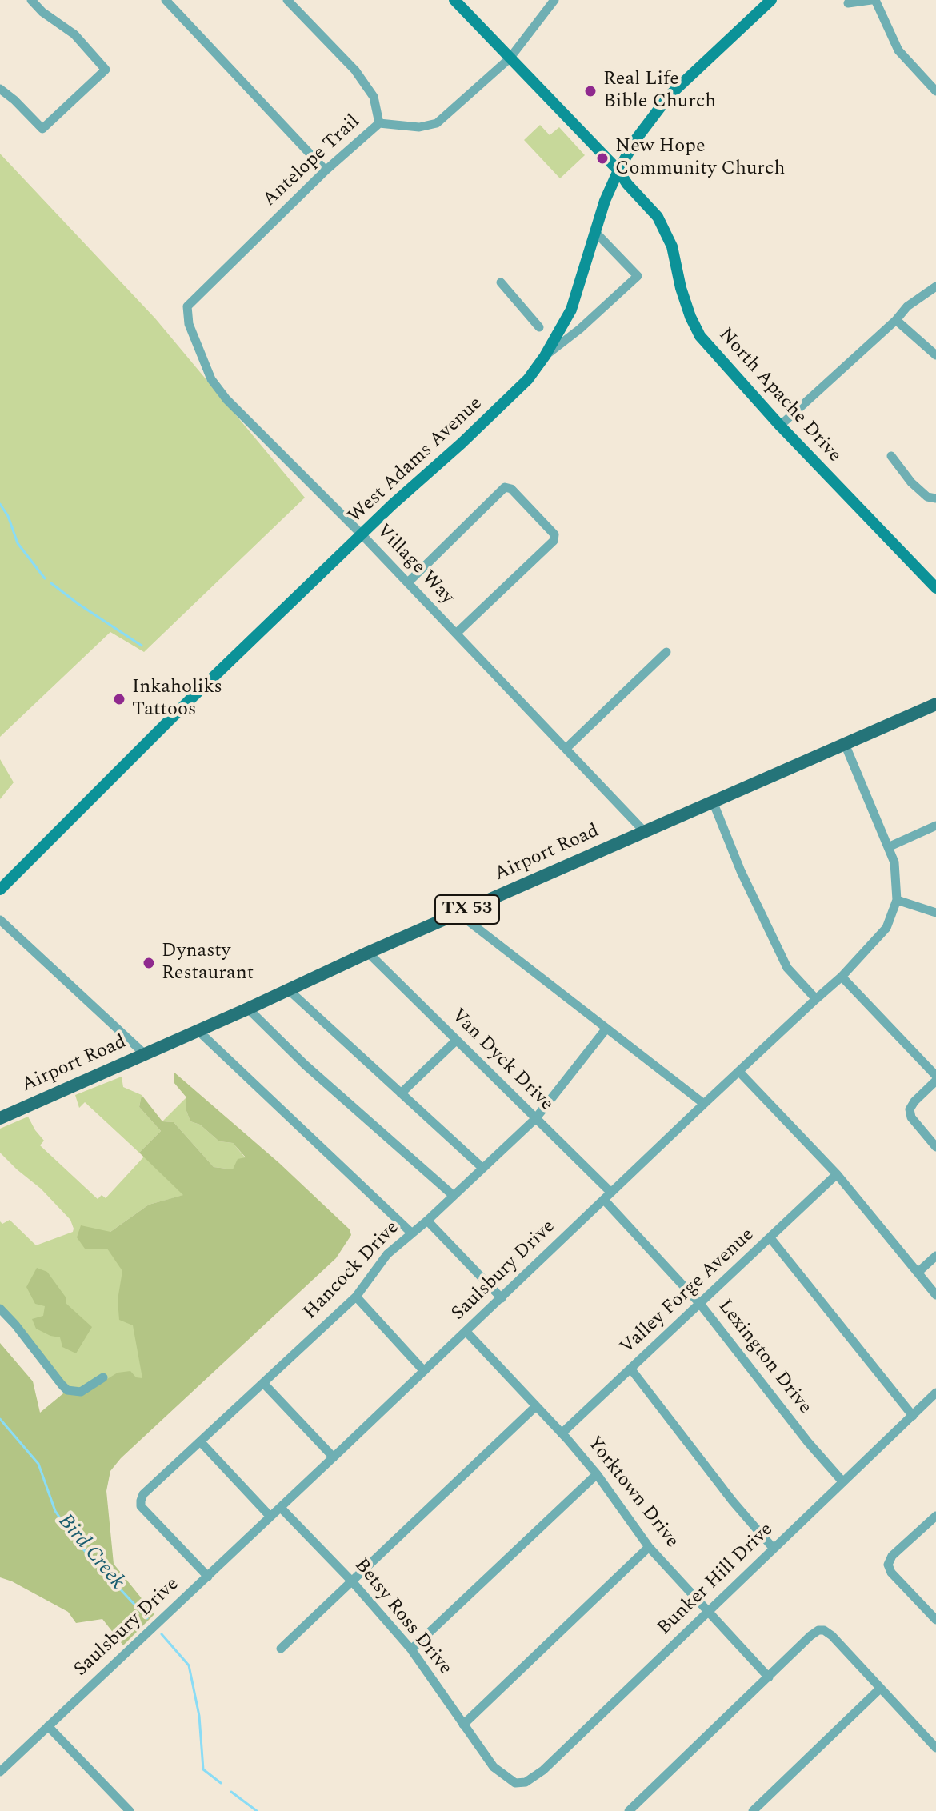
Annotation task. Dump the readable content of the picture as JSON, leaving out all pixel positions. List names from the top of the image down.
{
  "streets": {
    "main road": [
      "North Apache Drive",
      "West Adams Avenue",
      "Airport Road",
      "TX 53"
    ],
    "street": [
      "Antelope Trail",
      "Village Way",
      "Van Dyck Drive",
      "Hancock Drive",
      "Saulsbury Drive",
      "Valley Forge Avenue",
      "Lexington Drive",
      "Yorktown Drive",
      "Bunker Hill Drive",
      "Betsy Ross Drive"
    ]
  },
  "crossings": [
    ["Antelope Trail", "North Apache Drive"],
    ["Antelope Trail", "Village Way"],
    ["North Apache Drive", "West Adams Avenue"],
    ["West Adams Avenue", "Village Way"],
    ["Village Way", "Airport Road"],
    ["Airport Road", "Van Dyck Drive"],
    ["Airport Road", "Saulsbury Drive"],
    ["Van Dyck Drive", "Hancock Drive"],
    ["Van Dyck Drive", "Saulsbury Drive"],
    ["Van Dyck Drive", "Lexington Drive"],
    ["Hancock Drive", "Saulsbury Drive"],
    ["Saulsbury Drive", "Lexington Drive"],
    ["Saulsbury Drive", "Yorktown Drive"],
    ["Saulsbury Drive", "Betsy Ross Drive"],
    ["Valley Forge Avenue", "Lexington Drive"],
    ["Valley Forge Avenue", "Yorktown Drive"],
    ["Lexington Drive", "Bunker Hill Drive"],
    ["Yorktown Drive", "Bunker Hill Drive"],
    ["Bunker Hill Drive", "Betsy Ross Drive"]
  ],
  "water": ["Bird Creek"],
  "places": [
    "Real Life Bible Church",
    "New Hope Community Church",
    "Inkaholiks Tattoos",
    "Dynasty Restaurant"
  ]
}
